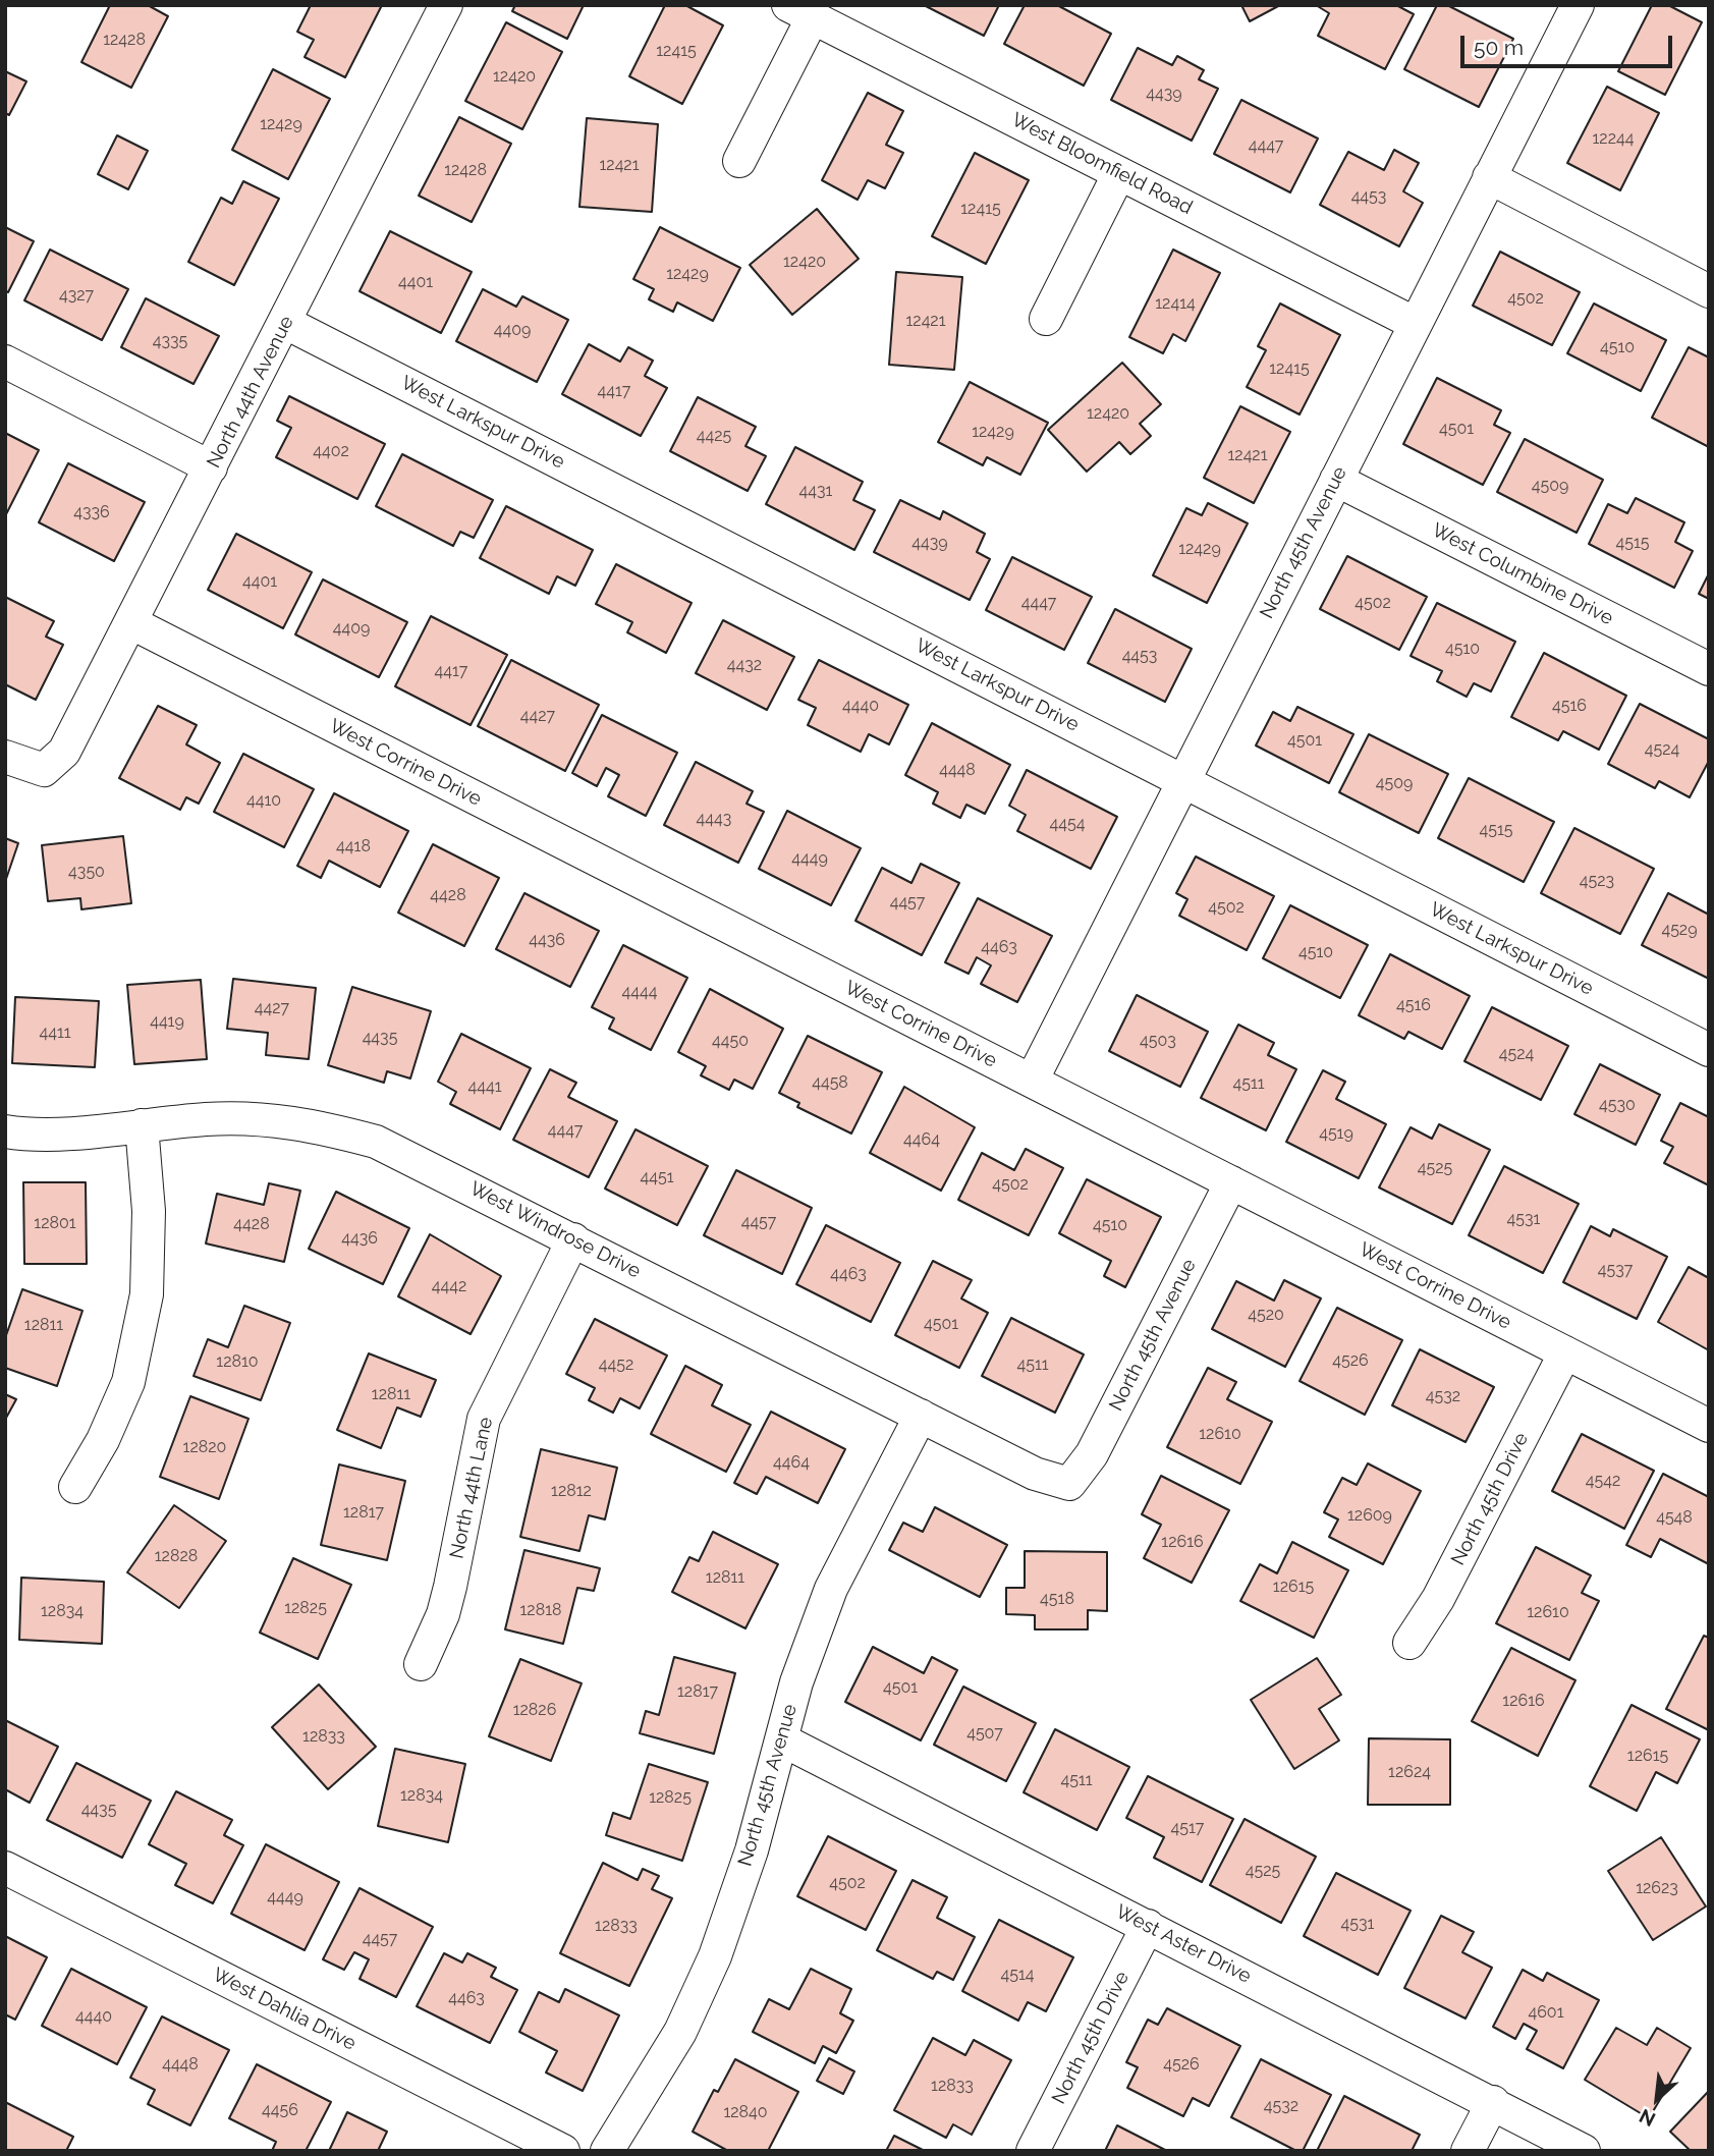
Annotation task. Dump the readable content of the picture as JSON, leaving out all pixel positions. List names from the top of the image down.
{
  "streets": {
    "street": [
      "West Bloomfield Road",
      "North 44th Avenue",
      "West Larkspur Drive",
      "North 45th Avenue",
      "West Columbine Drive",
      "West Corrine Drive",
      "West Windrose Drive",
      "North 44th Lane",
      "North 45th Drive",
      "West Aster Drive",
      "West Dahlia Drive"
    ]
  },
  "crossings": [
    ["West Bloomfield Road", "North 45th Avenue"],
    ["North 44th Avenue", "West Larkspur Drive"],
    ["North 44th Avenue", "West Corrine Drive"],
    ["West Larkspur Drive", "North 45th Avenue"],
    ["North 45th Avenue", "West Columbine Drive"],
    ["North 45th Avenue", "West Corrine Drive"],
    ["North 45th Avenue", "West Windrose Drive"],
    ["North 45th Avenue", "West Aster Drive"],
    ["West Corrine Drive", "North 45th Drive"],
    ["West Windrose Drive", "North 44th Lane"],
    ["North 45th Drive", "West Aster Drive"]
  ],
  "house_numbers": [
    "12428",
    "12415",
    "12420",
    "4439",
    "12429",
    "12244",
    "4447",
    "12421",
    "12428",
    "4453",
    "12415",
    "12420",
    "12429",
    "4401",
    "4327",
    "4502",
    "12414",
    "12421",
    "4409",
    "4335",
    "4510",
    "12415",
    "4417",
    "12420",
    "4501",
    "12429",
    "4425",
    "4402",
    "12421",
    "4509",
    "4431",
    "4336",
    "4439",
    "4515",
    "12429",
    "4401",
    "4447",
    "4502",
    "4409",
    "4510",
    "4453",
    "4432",
    "4417",
    "4440",
    "4516",
    "4427",
    "4501",
    "4524",
    "4448",
    "4509",
    "4410",
    "4443",
    "4454",
    "4515",
    "4418",
    "4449",
    "4350",
    "4523",
    "4428",
    "4457",
    "4502",
    "4529",
    "4436",
    "4463",
    "4510",
    "4444",
    "4516",
    "4427",
    "4419",
    "4411",
    "4435",
    "4450",
    "4503",
    "4524",
    "4458",
    "4511",
    "4441",
    "4530",
    "4447",
    "4519",
    "4464",
    "4525",
    "4451",
    "4502",
    "4531",
    "4457",
    "12801",
    "4428",
    "4510",
    "4436",
    "4537",
    "4463",
    "4442",
    "4520",
    "4501",
    "12811",
    "4526",
    "12810",
    "4452",
    "4511",
    "12811",
    "4532",
    "12610",
    "12820",
    "4464",
    "4542",
    "12812",
    "12817",
    "12609",
    "4548",
    "12616",
    "12828",
    "12811",
    "12615",
    "4518",
    "12825",
    "12818",
    "12834",
    "12610",
    "4501",
    "12817",
    "12616",
    "12826",
    "4507",
    "12833",
    "12615",
    "12624",
    "4511",
    "12834",
    "12825",
    "4435",
    "4517",
    "4525",
    "4502",
    "12623",
    "4449",
    "4531",
    "12833",
    "4457",
    "4514",
    "4463",
    "4601",
    "4440",
    "4448",
    "4526",
    "12833",
    "4532",
    "4456",
    "12840"
  ],
  "scale_bar": "50 m",
  "north": "bottom left"
}
